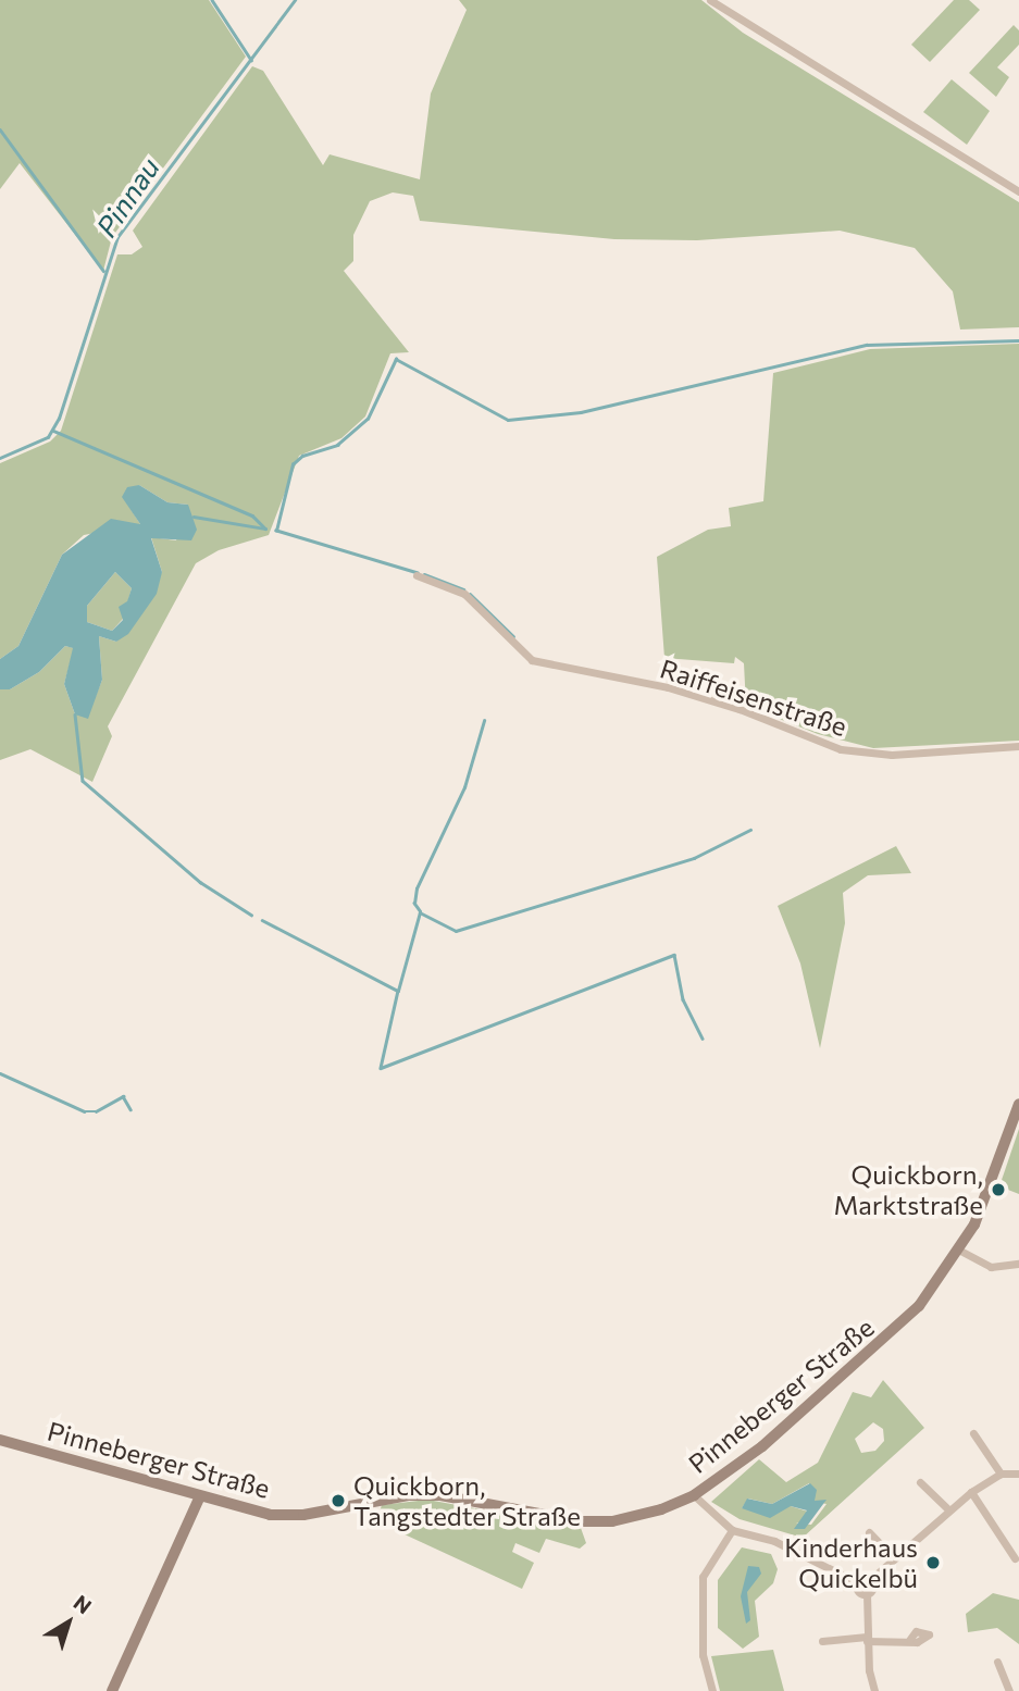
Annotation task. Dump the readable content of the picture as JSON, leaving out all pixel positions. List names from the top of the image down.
{
  "streets": {
    "main road": ["Pinneberger Straße"],
    "street": ["Raiffeisenstraße"]
  },
  "water": ["Pinnau"],
  "places": ["Quickborn, Marktstraße", "Quickborn, Tangstedter Straße", "Kinderhaus Quickelbü"],
  "north": "top right"
}
